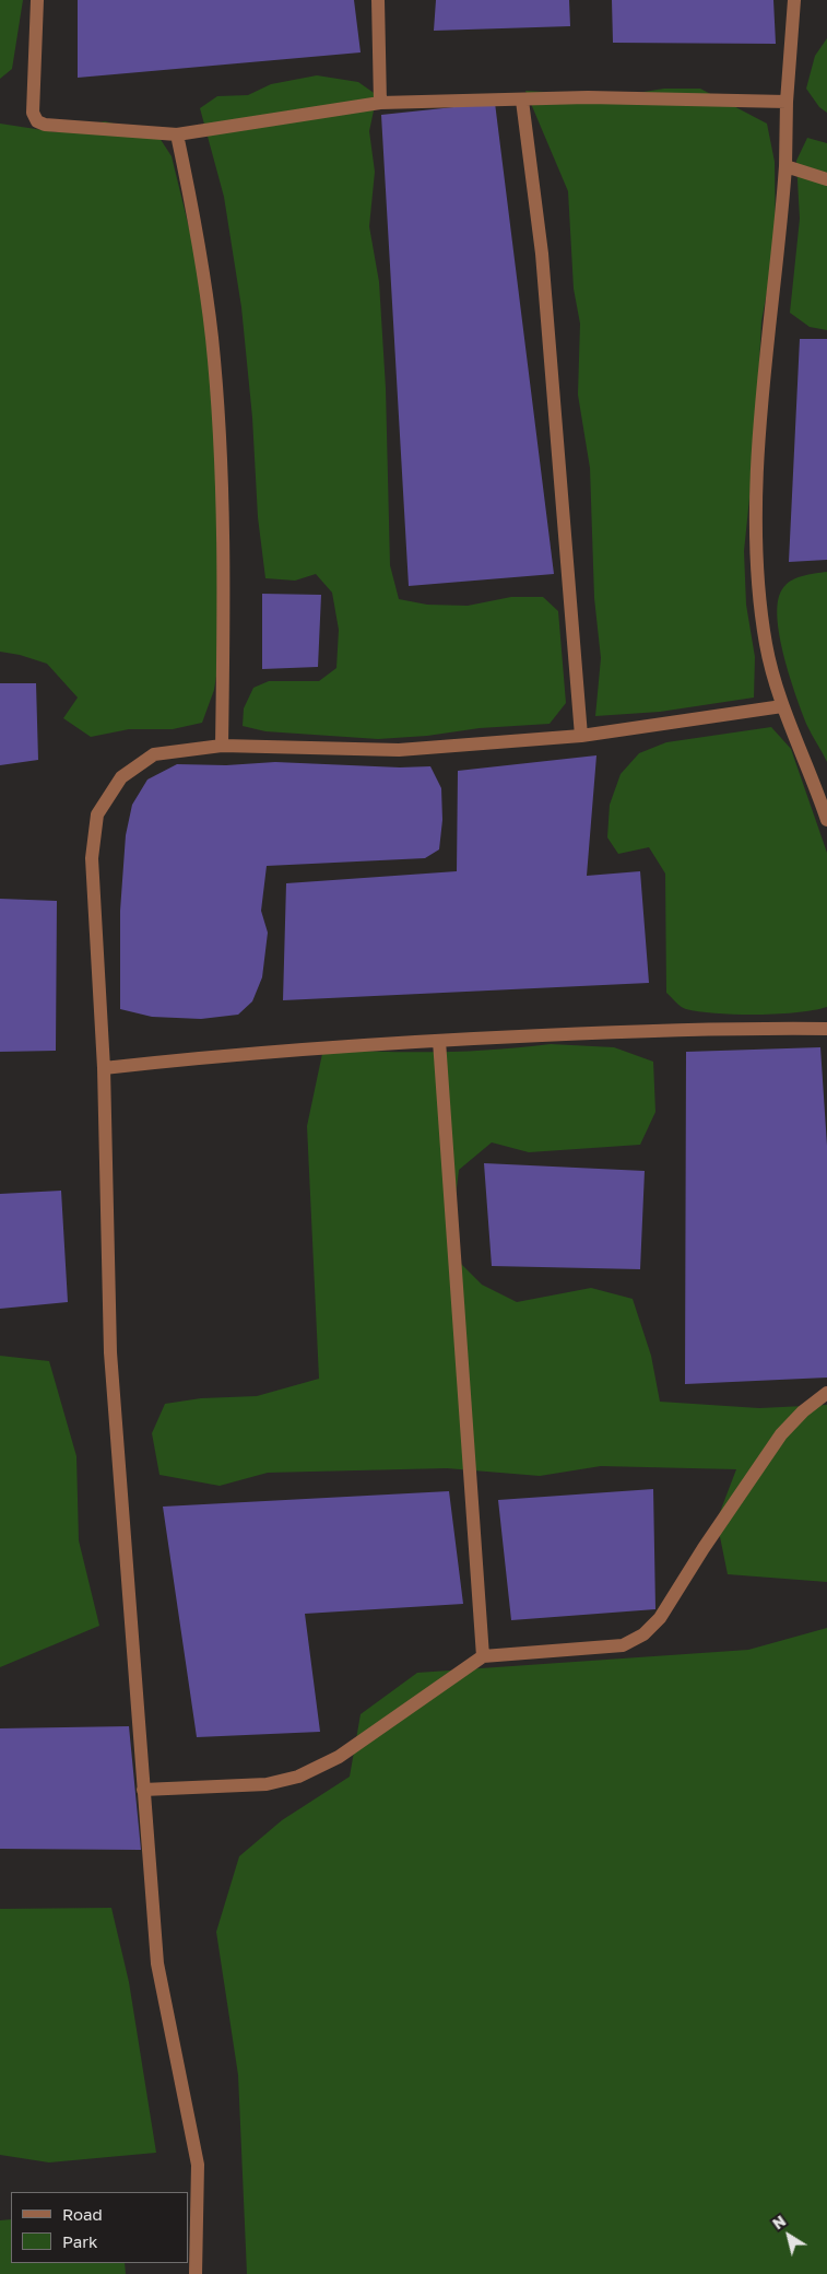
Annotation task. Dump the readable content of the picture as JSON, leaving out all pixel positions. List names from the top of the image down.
{
  "legend": ["Road", "Park"],
  "north": "top left"
}
